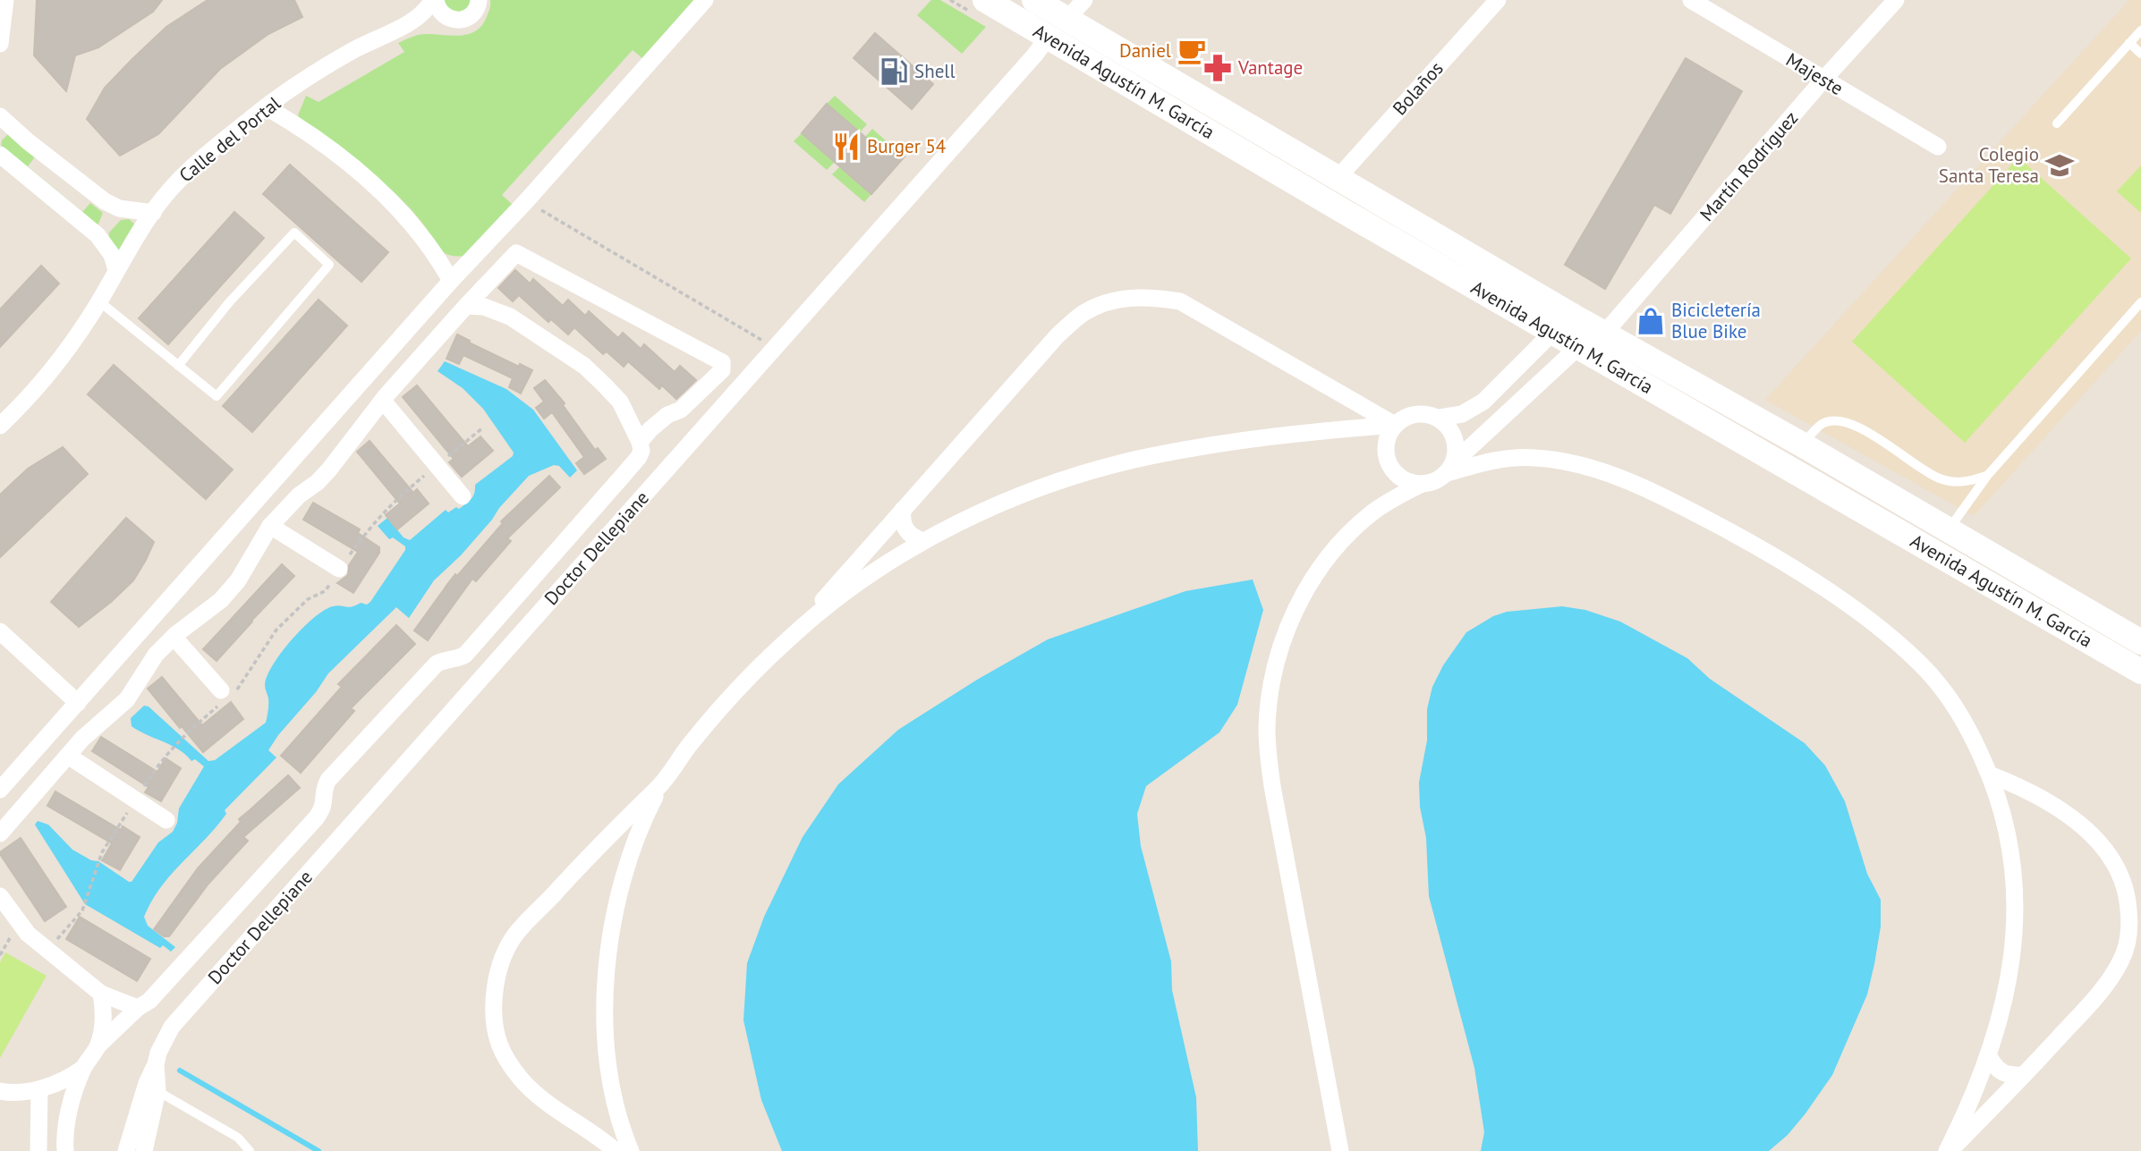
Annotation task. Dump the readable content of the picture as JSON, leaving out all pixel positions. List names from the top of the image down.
{
  "streets": {
    "main road": ["Avenida Agustín M. García"],
    "street": [
      "Majeste",
      "Bolaños",
      "Calle del Portal",
      "Martín Rodríguez",
      "Doctor Dellepiane"
    ]
  },
  "crossings": [
    ["Majeste", "Martín Rodríguez"],
    ["Avenida Agustín M. García", "Bolaños"],
    ["Avenida Agustín M. García", "Martín Rodríguez"],
    ["Avenida Agustín M. García", "Doctor Dellepiane"]
  ],
  "places": {
    "cafe": ["Daniel"],
    "pharmacy": ["Vantage"],
    "fuel station": ["Shell"],
    "restaurant": ["Burger 54"],
    "school or university": ["Colegio Santa Teresa"],
    "shop": ["Bicicletería Blue Bike"]
  }
}
